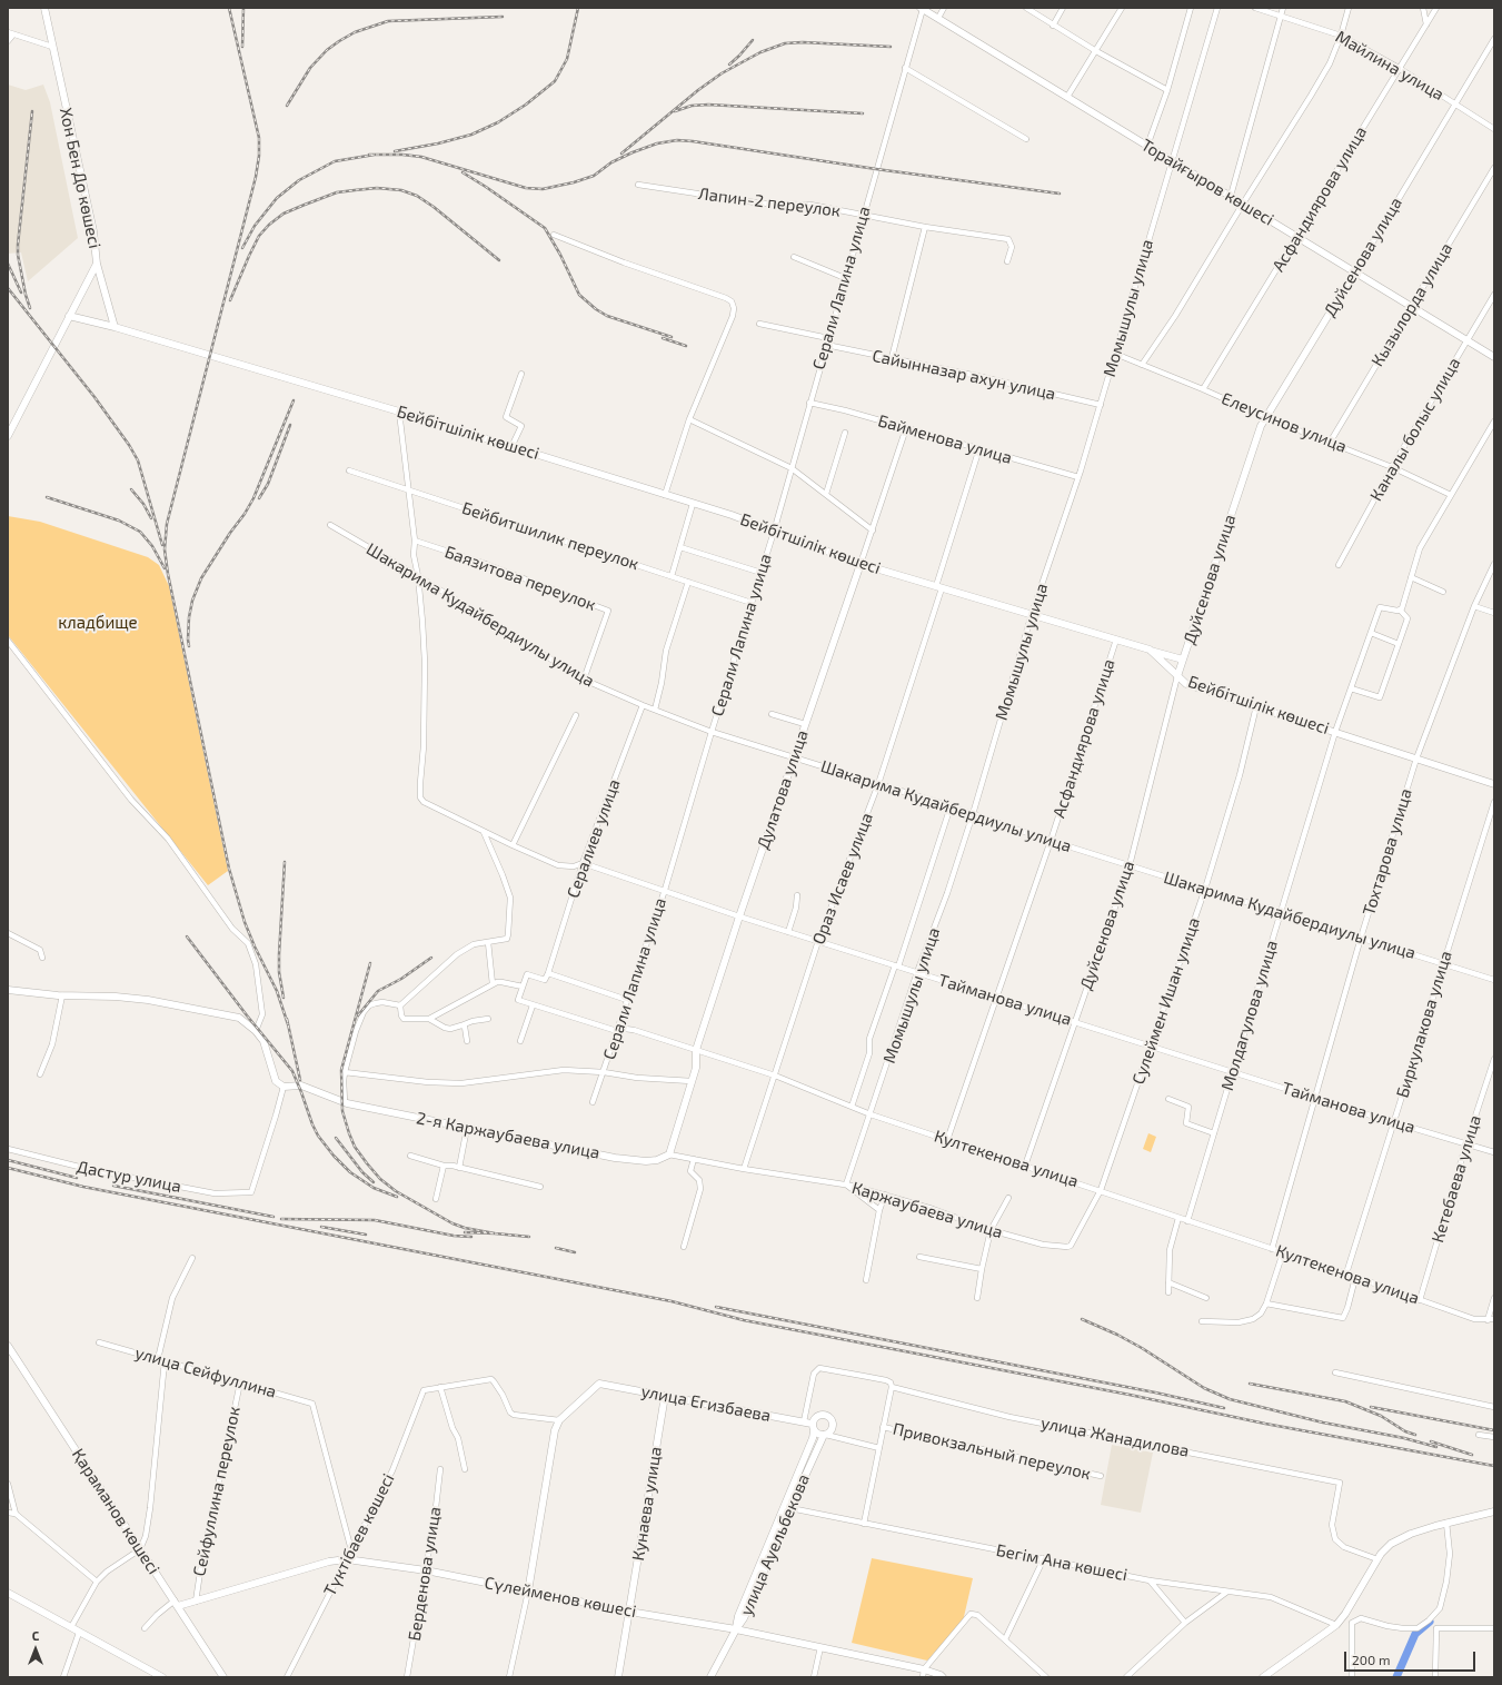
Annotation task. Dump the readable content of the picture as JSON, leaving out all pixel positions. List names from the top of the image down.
{
  "streets": {
    "street": [
      "Майлина улица",
      "Хон Бен До көшесі",
      "Торайғыров көшесі",
      "Асфандиярова улица",
      "Лапин-2 переулок",
      "Дуйсенова улица",
      "Серали Лапина улица",
      "Кызылорда улица",
      "Момышулы улица",
      "Сайынназар ахун улица",
      "Елеусинов улица",
      "Каналы болыс улица",
      "Бейбітшілік көшесі",
      "Байменова улица",
      "Бейбитшилик переулок",
      "Баязитова переулок",
      "Шакарима Кудайбердиулы улица",
      "Дулатова улица",
      "Сералиев улица",
      "Тохтарова улица",
      "Ораз Исаев улица",
      "Тайманова улица",
      "Сулеймен Ишан улица",
      "Молдагулова улица",
      "Биркулакова улица",
      "2-я Каржаубаева улица",
      "Култекенова улица",
      "Дастур улица",
      "Кетебаева улица",
      "Каржаубаева улица",
      "улица Сейфуллина",
      "улица Егизбаева",
      "улица Жанадилова",
      "Привокзальный переулок",
      "Сейфуллина переулок",
      "Кунаева улица",
      "Қараманов көшесі",
      "Түктібаев көшесі",
      "улица Ауельбекова",
      "Бегім Ана көшесі",
      "Берденова улица",
      "Сүлейменов көшесі"
    ]
  },
  "crossings": [
    ["Майлина улица", "Асфандиярова улица"],
    ["Майлина улица", "Дуйсенова улица"],
    ["Хон Бен До көшесі", "Бейбітшілік көшесі"],
    ["Торайғыров көшесі", "Асфандиярова улица"],
    ["Торайғыров көшесі", "Дуйсенова улица"],
    ["Торайғыров көшесі", "Серали Лапина улица"],
    ["Торайғыров көшесі", "Кызылорда улица"],
    ["Торайғыров көшесі", "Момышулы улица"],
    ["Торайғыров көшесі", "Каналы болыс улица"],
    ["Асфандиярова улица", "Елеусинов улица"],
    ["Асфандиярова улица", "Бейбітшілік көшесі"],
    ["Асфандиярова улица", "Шакарима Кудайбердиулы улица"],
    ["Асфандиярова улица", "Тайманова улица"],
    ["Асфандиярова улица", "Култекенова улица"],
    ["Лапин-2 переулок", "Серали Лапина улица"],
    ["Дуйсенова улица", "Елеусинов улица"],
    ["Дуйсенова улица", "Бейбітшілік көшесі"],
    ["Дуйсенова улица", "Шакарима Кудайбердиулы улица"],
    ["Дуйсенова улица", "Тайманова улица"],
    ["Дуйсенова улица", "Култекенова улица"],
    ["Серали Лапина улица", "Сайынназар ахун улица"],
    ["Серали Лапина улица", "Бейбітшілік көшесі"],
    ["Серали Лапина улица", "Байменова улица"],
    ["Серали Лапина улица", "Бейбитшилик переулок"],
    ["Серали Лапина улица", "Шакарима Кудайбердиулы улица"],
    ["Серали Лапина улица", "Тайманова улица"],
    ["Серали Лапина улица", "Култекенова улица"],
    ["Кызылорда улица", "Елеусинов улица"],
    ["Момышулы улица", "Сайынназар ахун улица"],
    ["Момышулы улица", "Елеусинов улица"],
    ["Момышулы улица", "Бейбітшілік көшесі"],
    ["Момышулы улица", "Байменова улица"],
    ["Момышулы улица", "Шакарима Кудайбердиулы улица"],
    ["Момышулы улица", "Тайманова улица"],
    ["Момышулы улица", "Култекенова улица"],
    ["Момышулы улица", "Каржаубаева улица"],
    ["Елеусинов улица", "Каналы болыс улица"],
    ["Бейбітшілік көшесі", "Дулатова улица"],
    ["Бейбітшілік көшесі", "Тохтарова улица"],
    ["Бейбітшілік көшесі", "Ораз Исаев улица"],
    ["Бейбітшілік көшесі", "Сулеймен Ишан улица"],
    ["Бейбітшілік көшесі", "Молдагулова улица"],
    ["Байменова улица", "Дулатова улица"],
    ["Байменова улица", "Ораз Исаев улица"],
    ["Баязитова переулок", "Шакарима Кудайбердиулы улица"],
    ["Шакарима Кудайбердиулы улица", "Дулатова улица"],
    ["Шакарима Кудайбердиулы улица", "Сералиев улица"],
    ["Шакарима Кудайбердиулы улица", "Тохтарова улица"],
    ["Шакарима Кудайбердиулы улица", "Ораз Исаев улица"],
    ["Шакарима Кудайбердиулы улица", "Тайманова улица"],
    ["Шакарима Кудайбердиулы улица", "Сулеймен Ишан улица"],
    ["Шакарима Кудайбердиулы улица", "Молдагулова улица"],
    ["Шакарима Кудайбердиулы улица", "Биркулакова улица"],
    ["Дулатова улица", "Тайманова улица"],
    ["Дулатова улица", "2-я Каржаубаева улица"],
    ["Дулатова улица", "Култекенова улица"],
    ["Дулатова улица", "Каржаубаева улица"],
    ["Сералиев улица", "Тайманова улица"],
    ["Тохтарова улица", "Тайманова улица"],
    ["Тохтарова улица", "Култекенова улица"],
    ["Ораз Исаев улица", "Тайманова улица"],
    ["Ораз Исаев улица", "Култекенова улица"],
    ["Ораз Исаев улица", "Каржаубаева улица"],
    ["Тайманова улица", "Сулеймен Ишан улица"],
    ["Тайманова улица", "Молдагулова улица"],
    ["Тайманова улица", "Биркулакова улица"],
    ["Тайманова улица", "Кетебаева улица"],
    ["Сулеймен Ишан улица", "Култекенова улица"],
    ["Сулеймен Ишан улица", "Каржаубаева улица"],
    ["Молдагулова улица", "Култекенова улица"],
    ["Биркулакова улица", "Култекенова улица"],
    ["2-я Каржаубаева улица", "Дастур улица"],
    ["2-я Каржаубаева улица", "Каржаубаева улица"],
    ["Култекенова улица", "Кетебаева улица"],
    ["Култекенова улица", "Каржаубаева улица"],
    ["улица Сейфуллина", "Сейфуллина переулок"],
    ["улица Сейфуллина", "Түктібаев көшесі"],
    ["улица Егизбаева", "улица Жанадилова"],
    ["улица Егизбаева", "Кунаева улица"],
    ["улица Егизбаева", "улица Ауельбекова"],
    ["Сейфуллина переулок", "Сүлейменов көшесі"],
    ["Кунаева улица", "Сүлейменов көшесі"],
    ["Қараманов көшесі", "Сүлейменов көшесі"],
    ["Түктібаев көшесі", "Сүлейменов көшесі"],
    ["улица Ауельбекова", "Бегім Ана көшесі"],
    ["улица Ауельбекова", "Сүлейменов көшесі"],
    ["Берденова улица", "Сүлейменов көшесі"]
  ],
  "parks": ["кладбище"],
  "scale_bar": "200 m",
  "north": "top"
}
